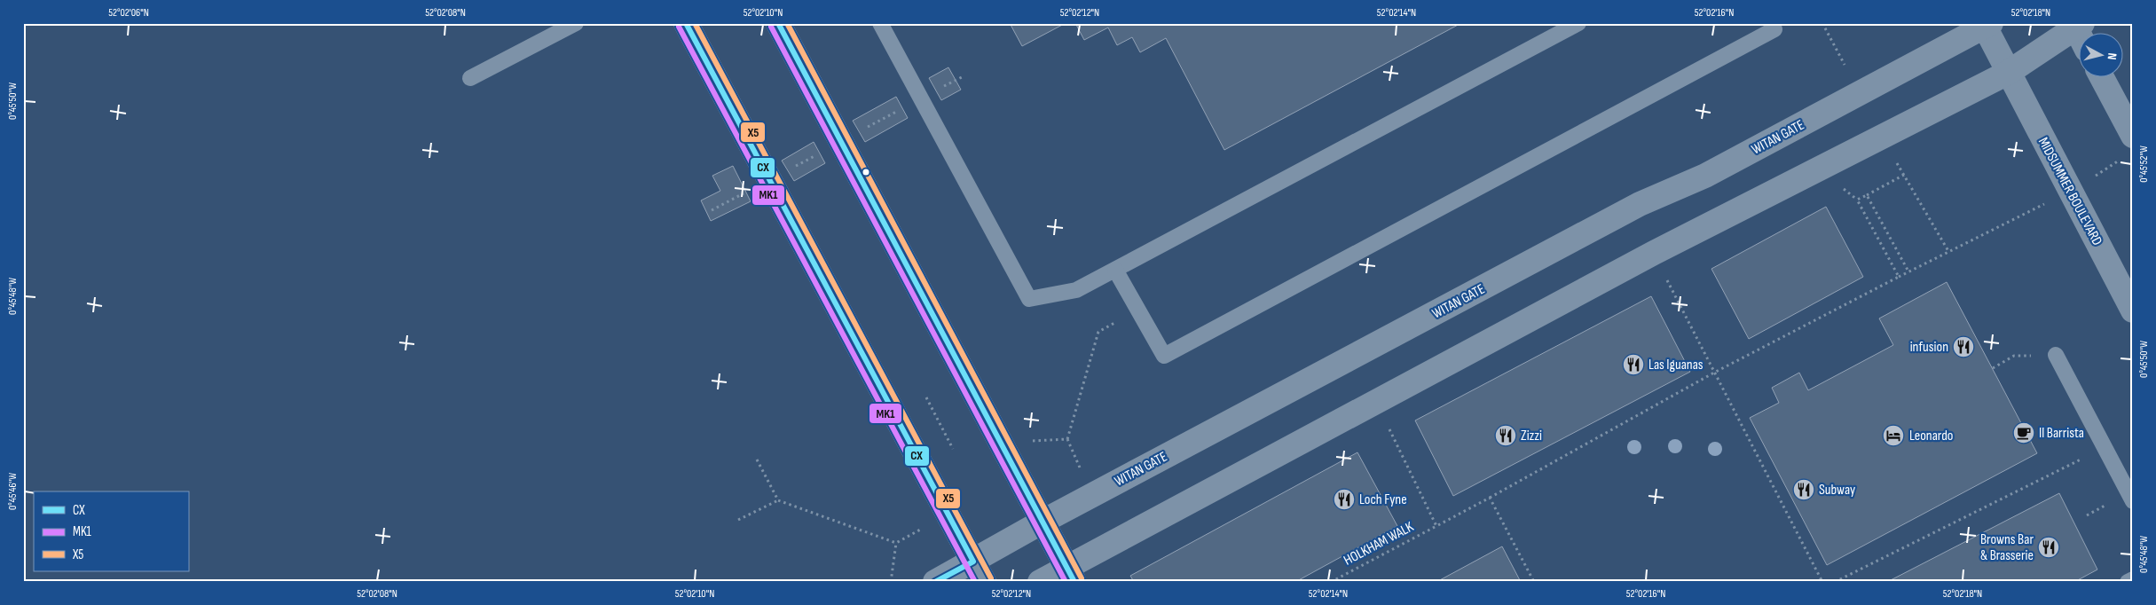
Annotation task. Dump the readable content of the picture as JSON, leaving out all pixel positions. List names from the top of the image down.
{
  "streets": {
    "street": ["WITAN GATE", "MIDSUMMER BOULEVARD"],
    "path": ["HOLKHAM WALK"]
  },
  "crossings": [
    ["WITAN GATE", "MIDSUMMER BOULEVARD"]
  ],
  "places": {
    "restaurant": [
      "infusion",
      "Las Iguanas",
      "Zizzi",
      "Subway",
      "Loch Fyne",
      "Browns Bar & Brasserie"
    ],
    "cafe": ["Il Barrista"],
    "hotel": ["Leonardo"]
  },
  "lines": ["transit line CX", "transit line X5", "transit line MK1"],
  "legend": ["CX", "MK1", "X5"],
  "north": "right",
  "coordinates": [
    "52°02'06\"N",
    "52°02'08\"N",
    "52°02'10\"N",
    "52°02'12\"N",
    "52°02'14\"N",
    "52°02'16\"N",
    "52°02'18\"N",
    "0°45'50\"W",
    "0°45'52\"W",
    "0°45'48\"W",
    "0°45'46\"W"
  ]
}
